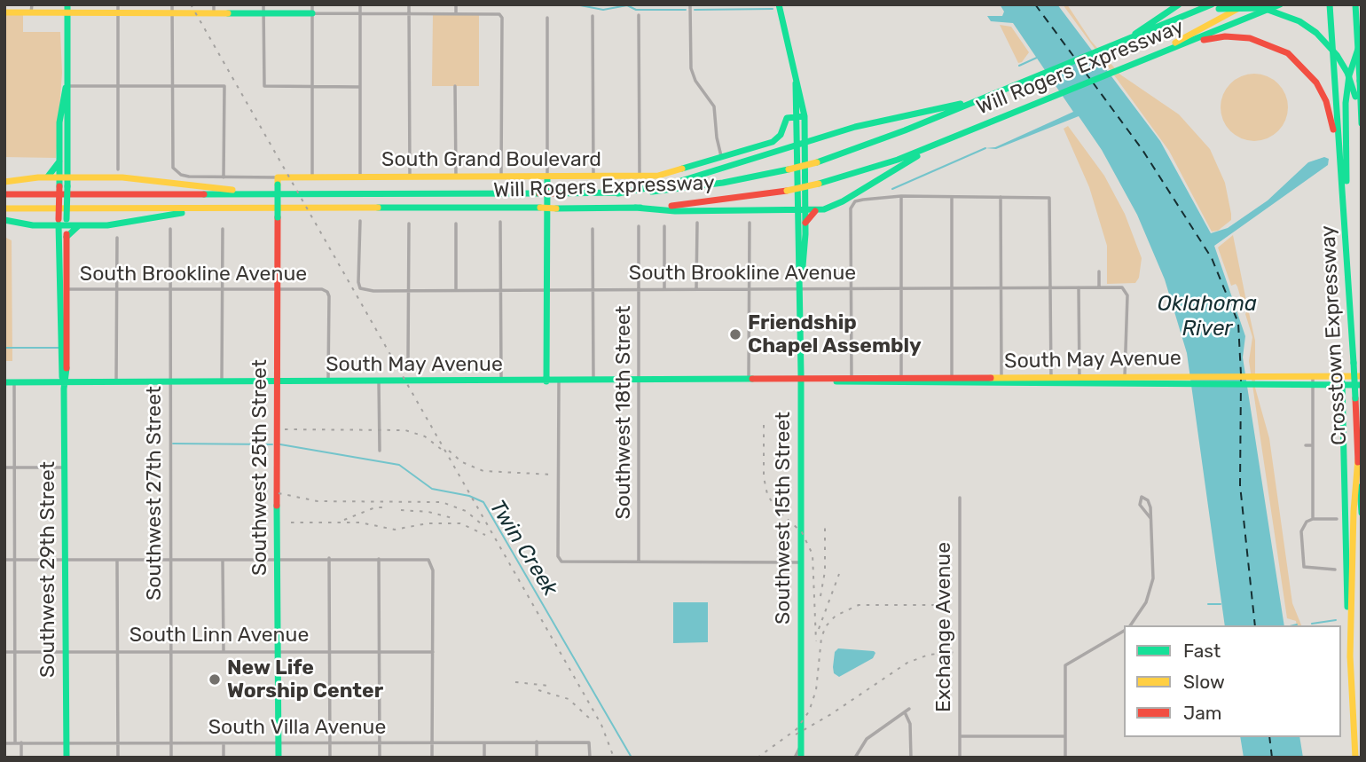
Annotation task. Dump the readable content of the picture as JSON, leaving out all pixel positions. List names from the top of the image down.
{
  "streets": {
    "main road": [
      "Will Rogers Expressway",
      "South Grand Boulevard",
      "Crosstown Expressway",
      "South May Avenue",
      "Southwest 25th Street",
      "Southwest 15th Street",
      "Southwest 29th Street"
    ],
    "street": [
      "South Brookline Avenue",
      "Southwest 18th Street",
      "Southwest 27th Street",
      "Exchange Avenue",
      "South Linn Avenue",
      "South Villa Avenue"
    ]
  },
  "crossings": [
    ["South Grand Boulevard", "Southwest 25th Street"],
    ["South Grand Boulevard", "Southwest 15th Street"],
    ["South Brookline Avenue", "South May Avenue"],
    ["South Brookline Avenue", "Southwest 18th Street"],
    ["South Brookline Avenue", "Southwest 25th Street"],
    ["South Brookline Avenue", "Southwest 27th Street"],
    ["South Brookline Avenue", "Southwest 15th Street"],
    ["South Brookline Avenue", "Southwest 29th Street"],
    ["South May Avenue", "Southwest 18th Street"],
    ["South May Avenue", "Southwest 25th Street"],
    ["South May Avenue", "Southwest 27th Street"],
    ["South May Avenue", "Southwest 15th Street"],
    ["South May Avenue", "Southwest 29th Street"],
    ["Southwest 25th Street", "South Linn Avenue"],
    ["Southwest 25th Street", "South Villa Avenue"],
    ["Southwest 27th Street", "South Linn Avenue"],
    ["Southwest 27th Street", "South Villa Avenue"],
    ["Southwest 29th Street", "South Linn Avenue"],
    ["Southwest 29th Street", "South Villa Avenue"]
  ],
  "water": ["Oklahoma River", "Twin Creek"],
  "places": ["Friendship Chapel Assembly", "New Life Worship Center"],
  "legend": ["Fast", "Slow", "Jam"]
}
